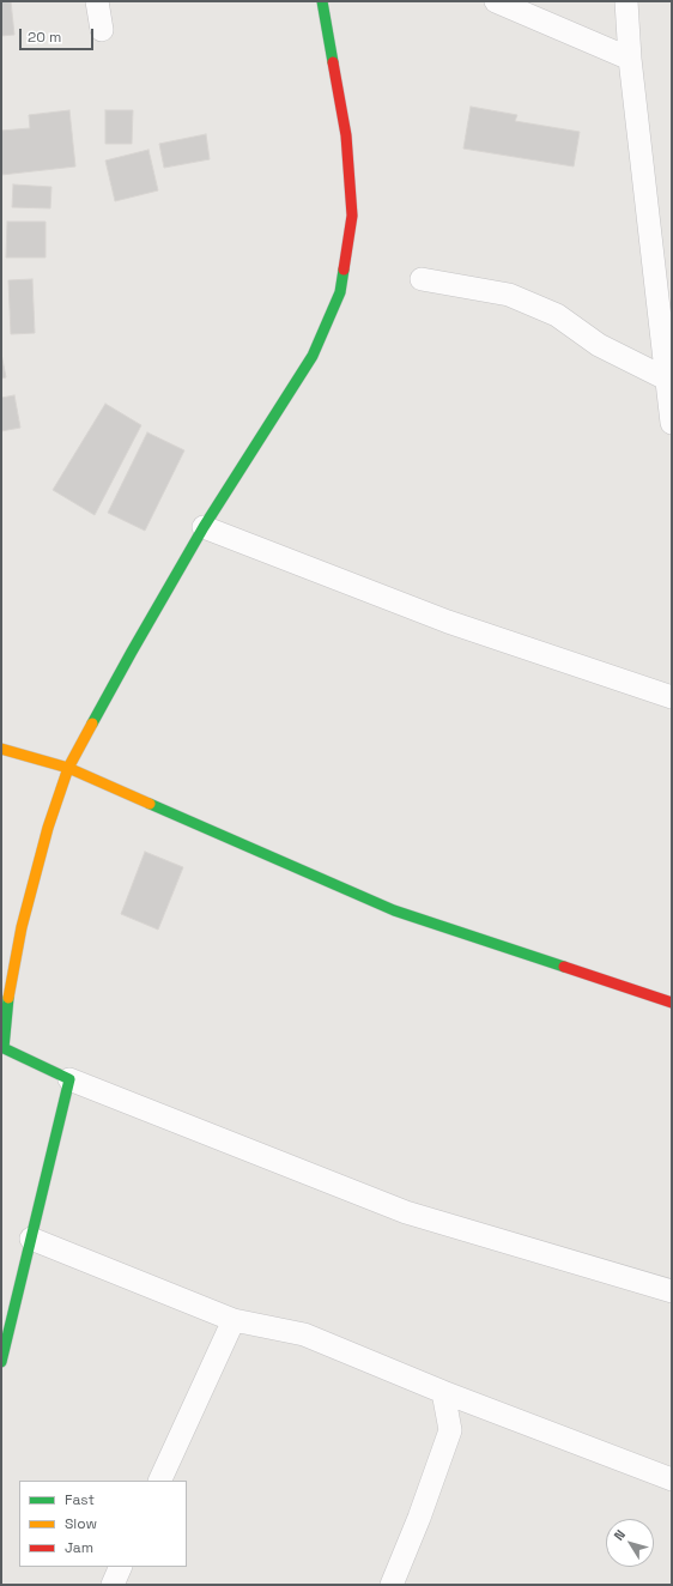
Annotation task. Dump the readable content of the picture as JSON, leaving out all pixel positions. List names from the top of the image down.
{
  "legend": ["Fast", "Slow", "Jam"],
  "scale_bar": "20 m",
  "north": "top left"
}
